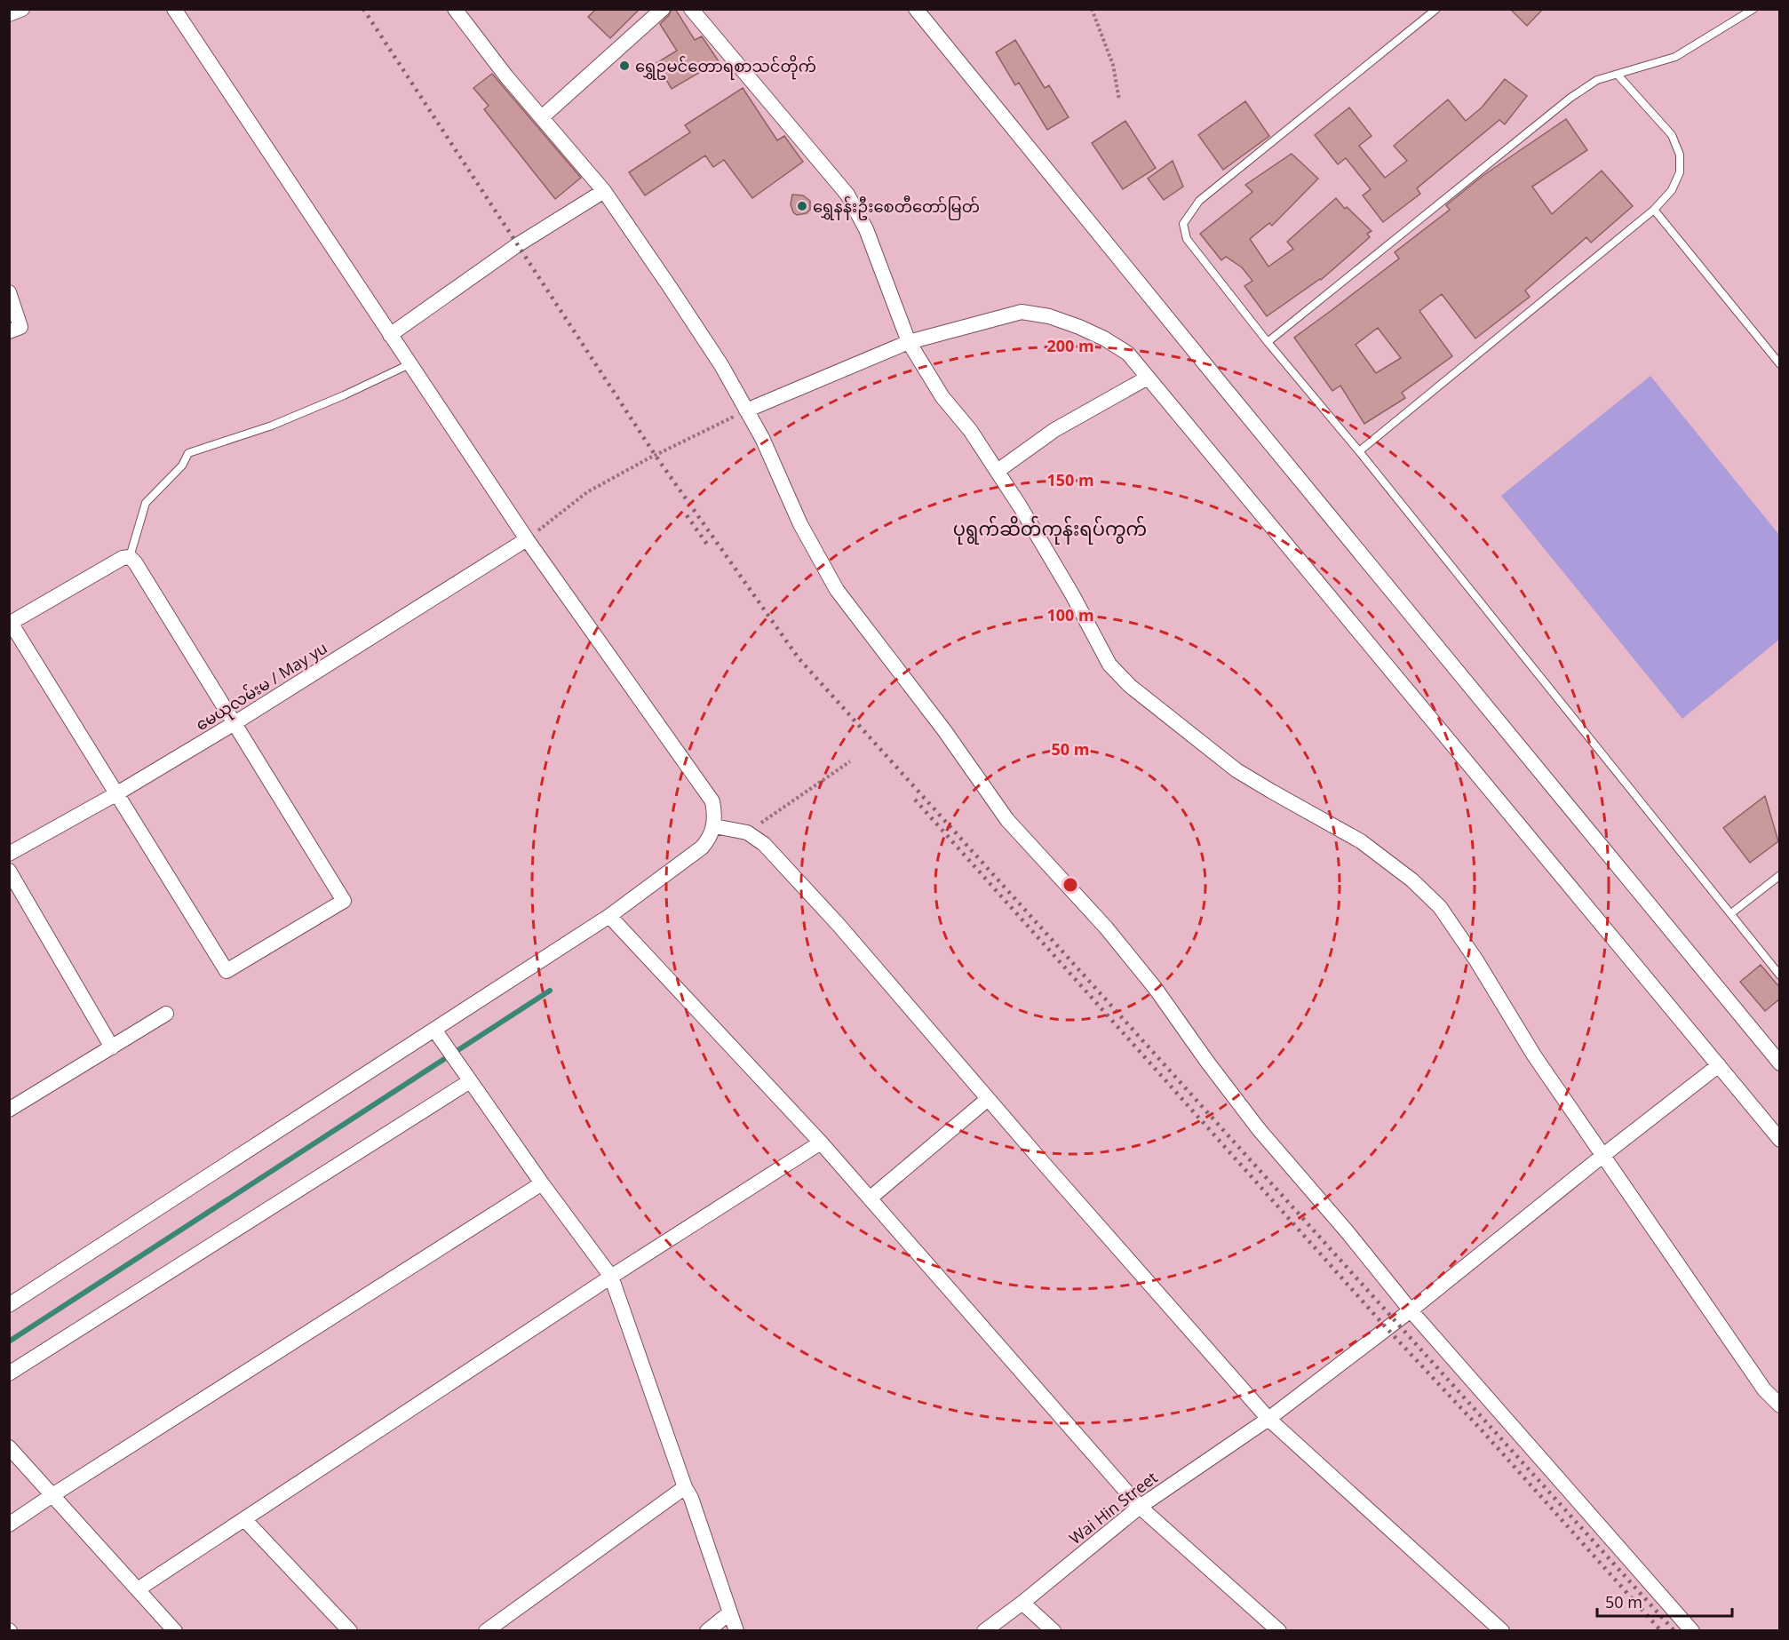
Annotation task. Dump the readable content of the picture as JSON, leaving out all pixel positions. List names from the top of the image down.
{
  "streets": {
    "street": ["မေယုလမ်းမ / May yu", "Wai Hin Street"]
  },
  "districts": ["ပုရွက်ဆိတ်ကုန်းရပ်ကွက်"],
  "places": ["ရွှေဥမင်တောရစာသင်တိုက်", "ရွှေနန်းဦးစေတီတော်မြတ်"],
  "scale_bar": "50 m",
  "rings": [
    "200 m",
    "150 m",
    "100 m",
    "50 m"
  ]
}
